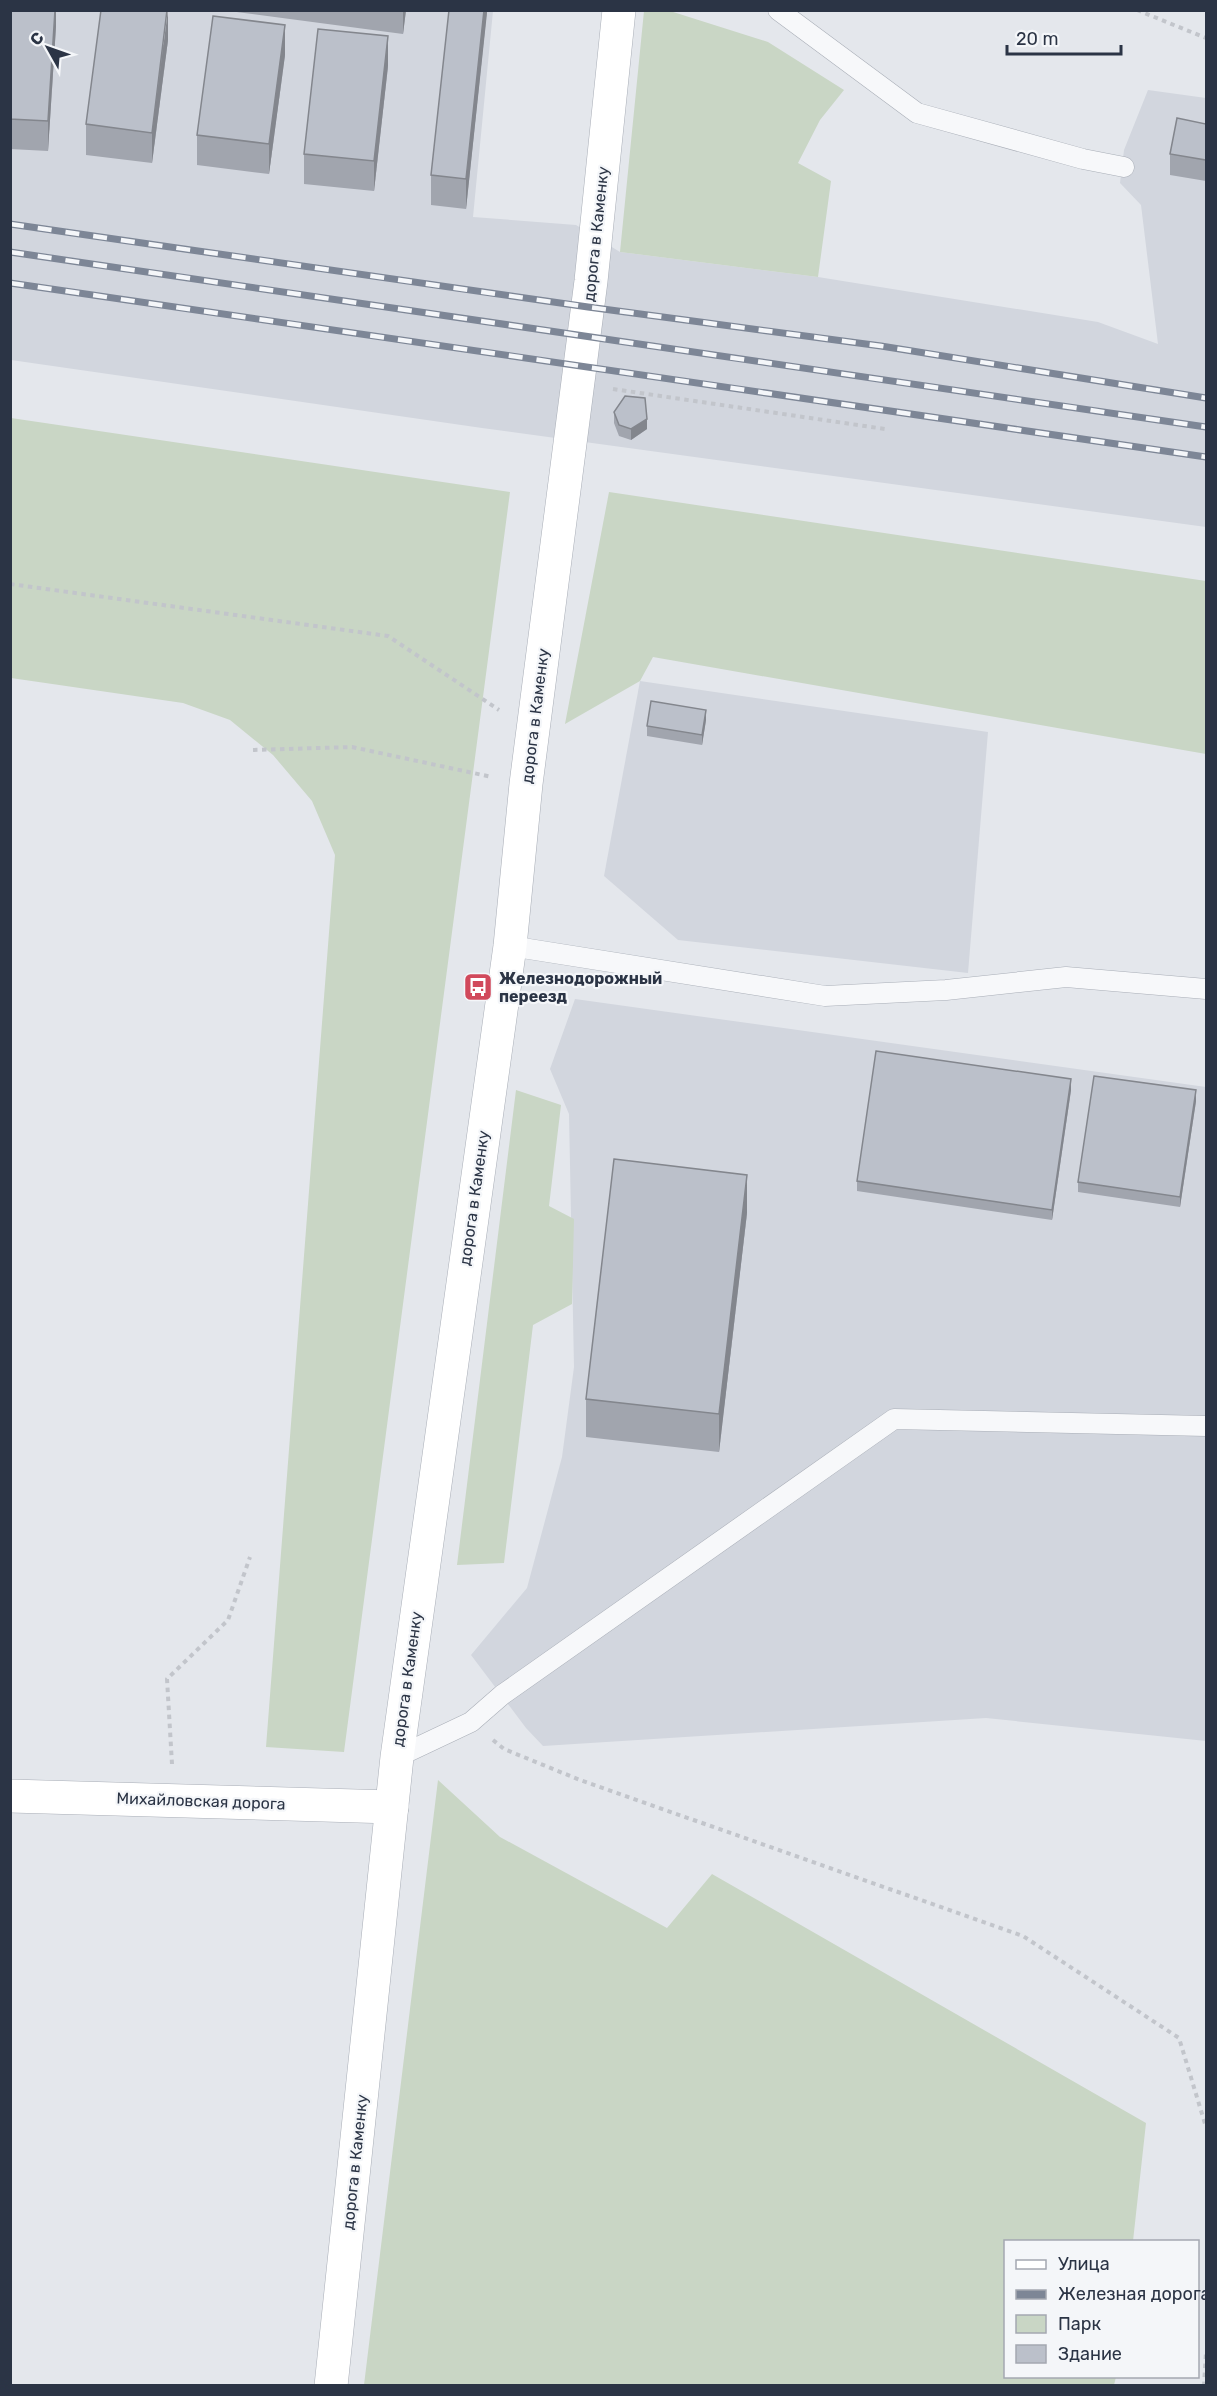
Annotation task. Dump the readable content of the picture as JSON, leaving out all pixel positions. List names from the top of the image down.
{
  "streets": {
    "street": ["дорога в Каменку", "Михайловская дорога"]
  },
  "crossings": [
    ["дорога в Каменку", "Михайловская дорога"]
  ],
  "places": {
    "bus stop": ["Железнодорожный переезд"]
  },
  "legend": [
    "Улица",
    "Железная дорога",
    "Парк",
    "Здание"
  ],
  "scale_bar": "20 m",
  "north": "top left"
}
